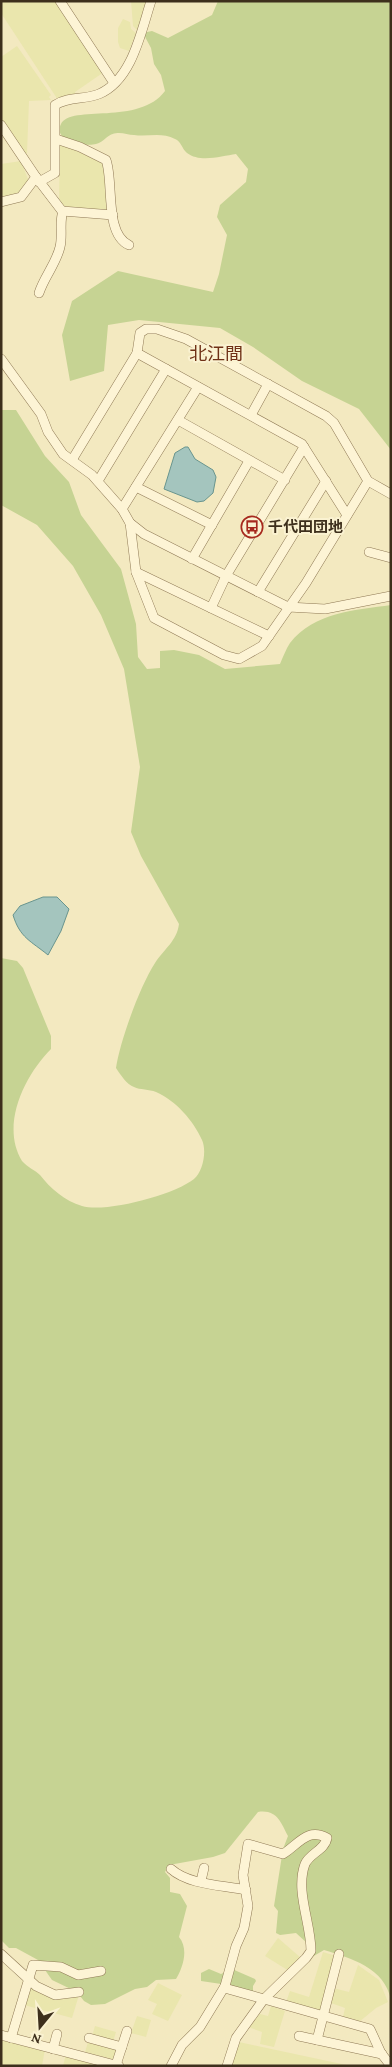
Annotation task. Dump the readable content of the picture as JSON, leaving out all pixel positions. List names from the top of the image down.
{
  "districts": ["北江間"],
  "places": {
    "bus stop": ["千代田団地"]
  },
  "north": "bottom"
}
